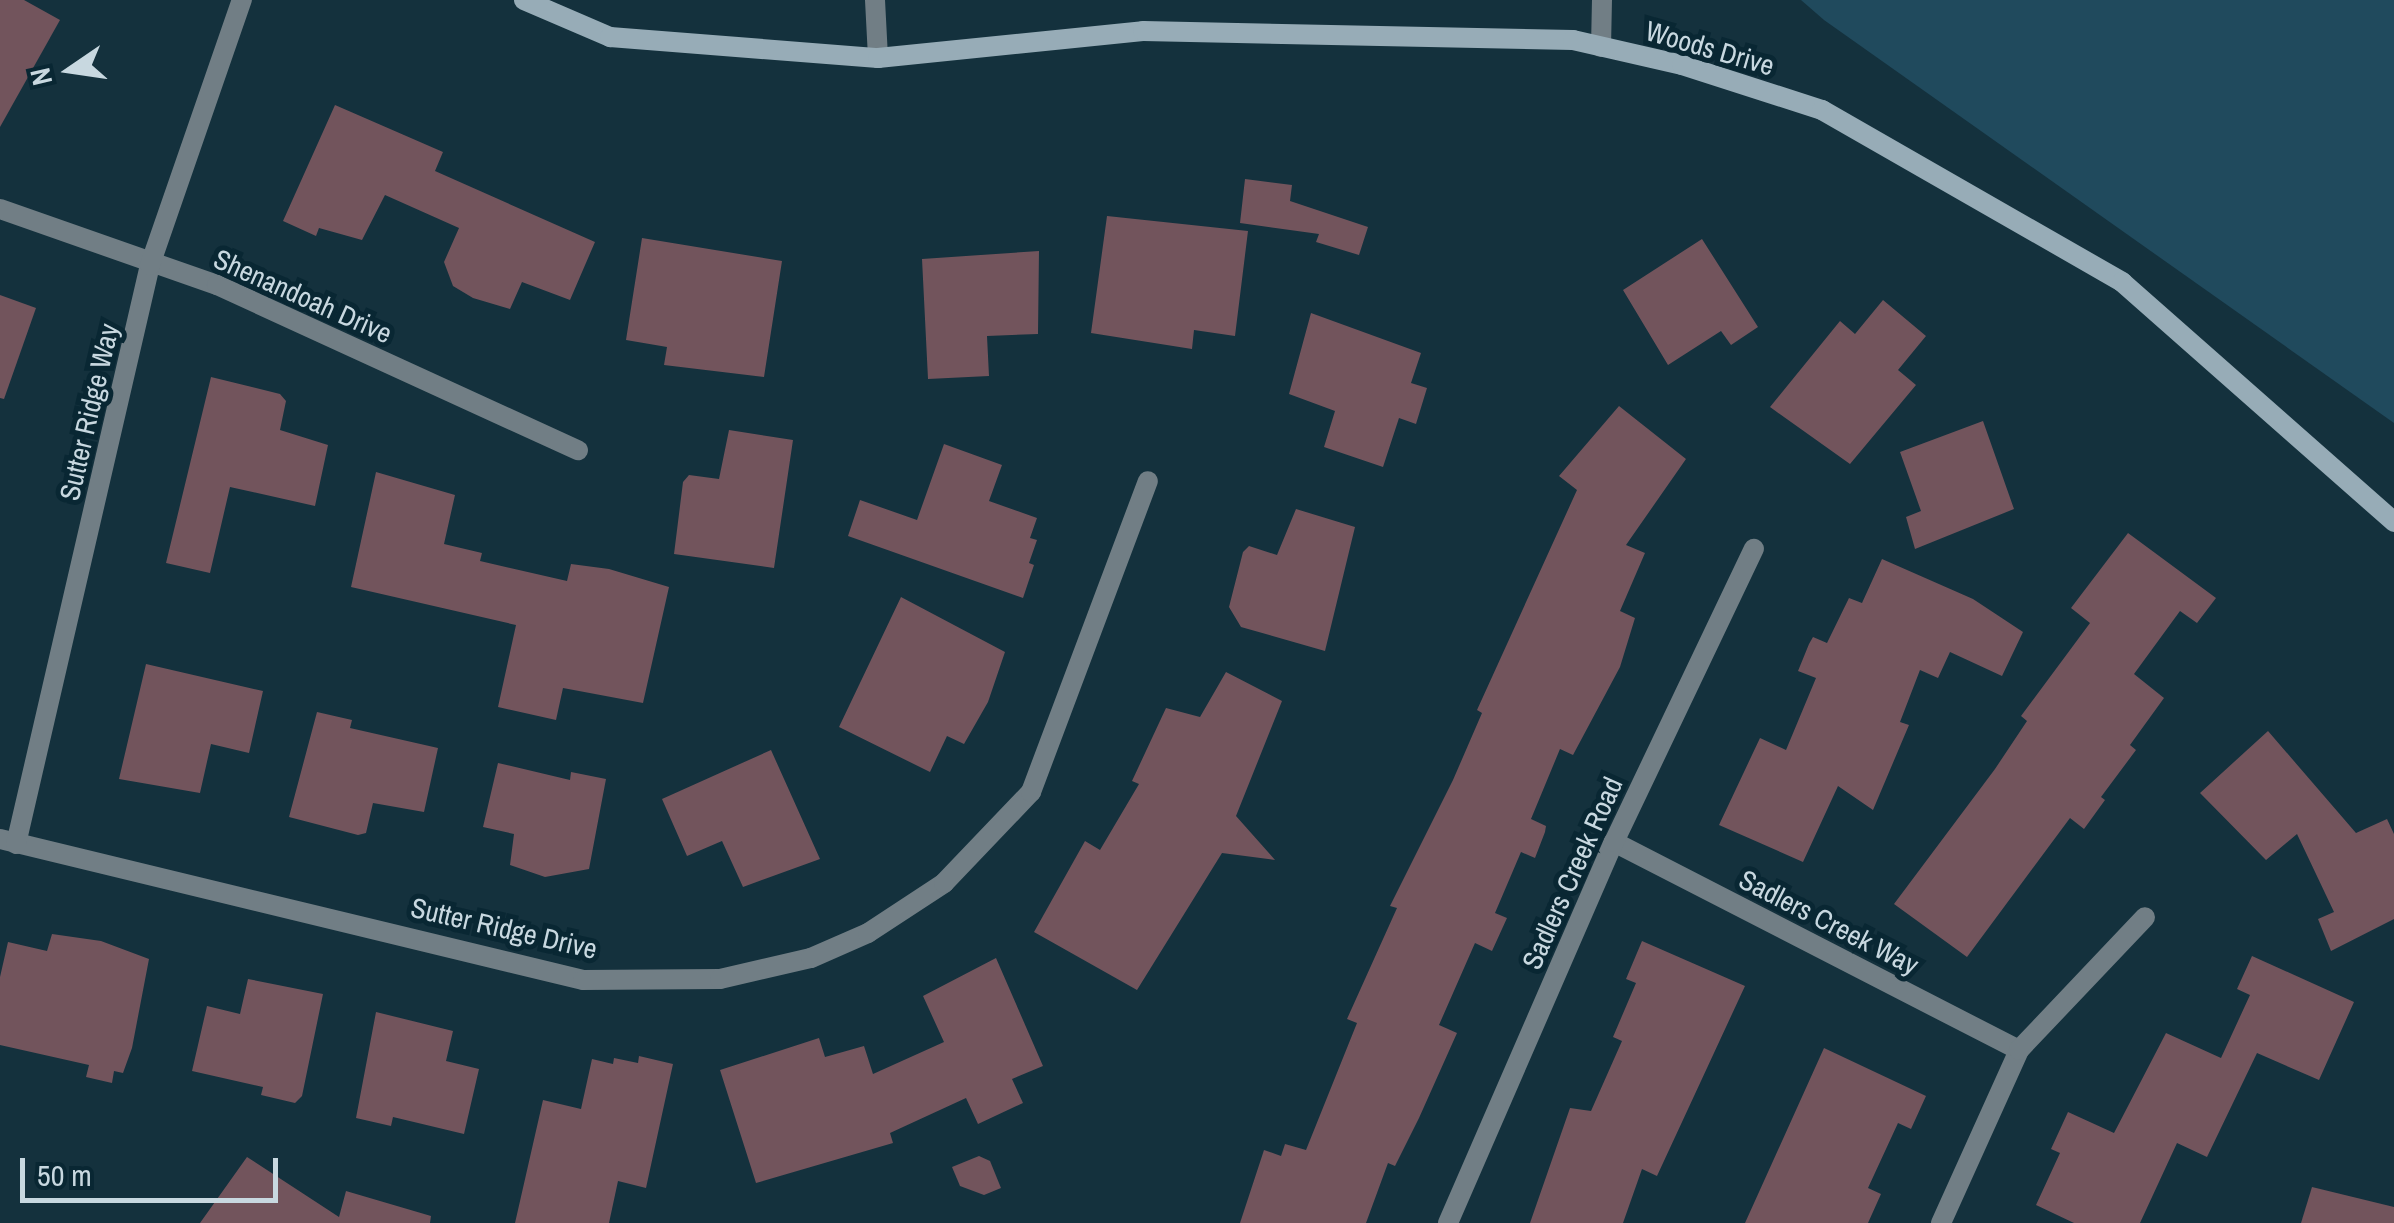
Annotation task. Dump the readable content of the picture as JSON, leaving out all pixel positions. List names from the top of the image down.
{
  "streets": {
    "street": [
      "Woods Drive",
      "Shenandoah Drive",
      "Sutter Ridge Way",
      "Sadlers Creek Road",
      "Sadlers Creek Way",
      "Sutter Ridge Drive"
    ]
  },
  "crossings": [
    ["Shenandoah Drive", "Sutter Ridge Way"],
    ["Sutter Ridge Way", "Sutter Ridge Drive"],
    ["Sadlers Creek Road", "Sadlers Creek Way"]
  ],
  "scale_bar": "50 m",
  "north": "left"
}
